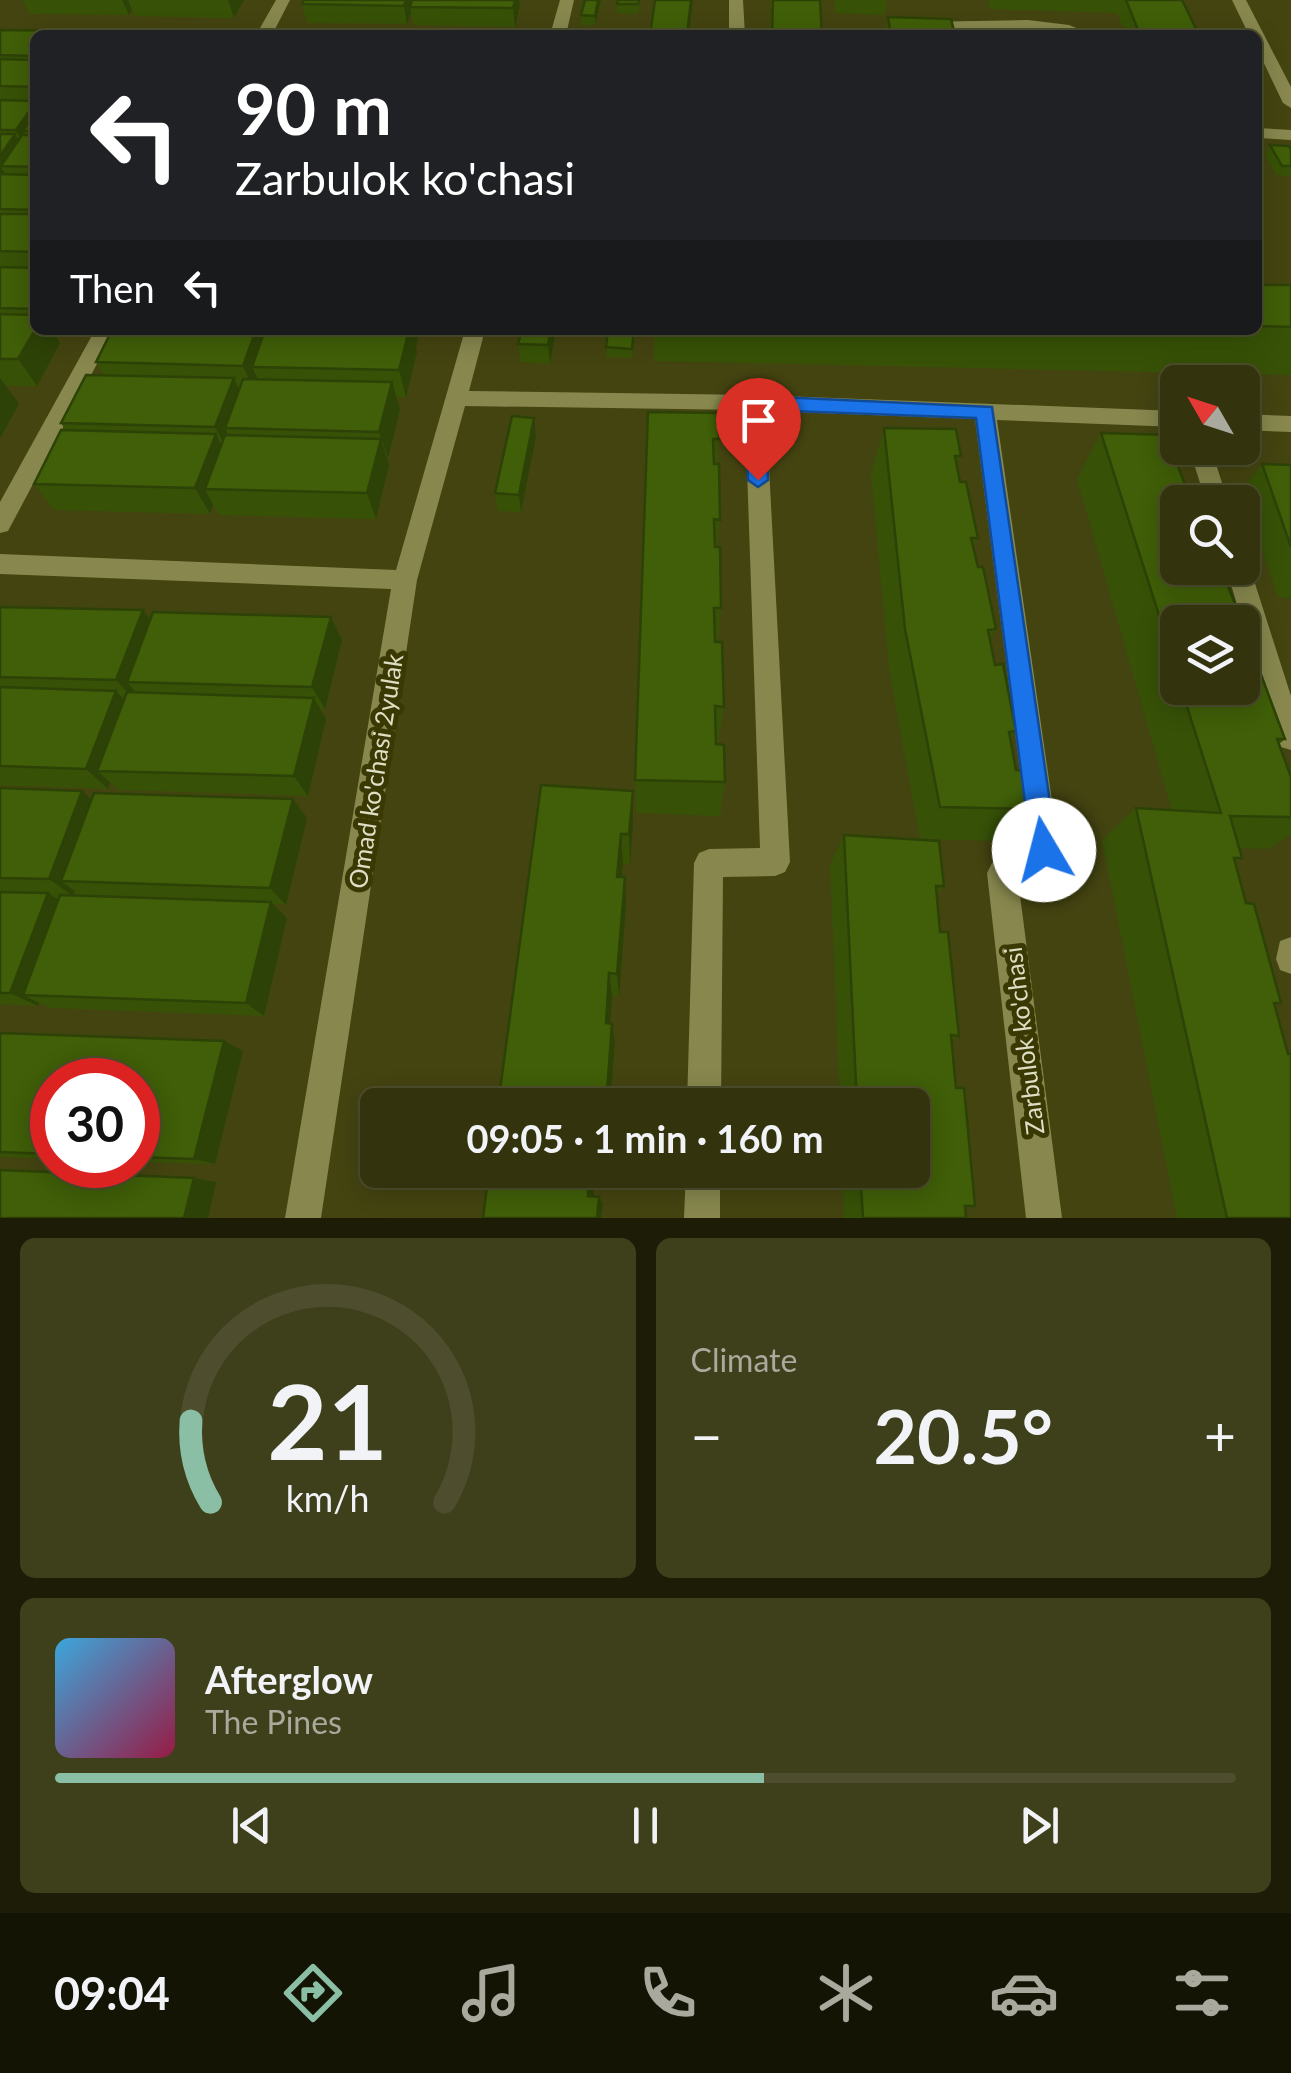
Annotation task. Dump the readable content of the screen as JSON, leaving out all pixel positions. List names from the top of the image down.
{
  "streets": {
    "street": ["Omad ko'chasi 2yulak", "Zarbulok ko'chasi"]
  },
  "north": "top left",
  "page": {
    "turn": ["90 m", "Zarbulok ko'chasi"],
    "then": "Then",
    "limit": "30",
    "trip": "09:05 · 1 min · 160 m",
    "tile": "Climate",
    "heat": ["−", "20.5°", "+"],
    "song": ["Afterglow", "The Pines"],
    "tabs": "09:04",
    "gauge": ["21", "km/h"]
  }
}
